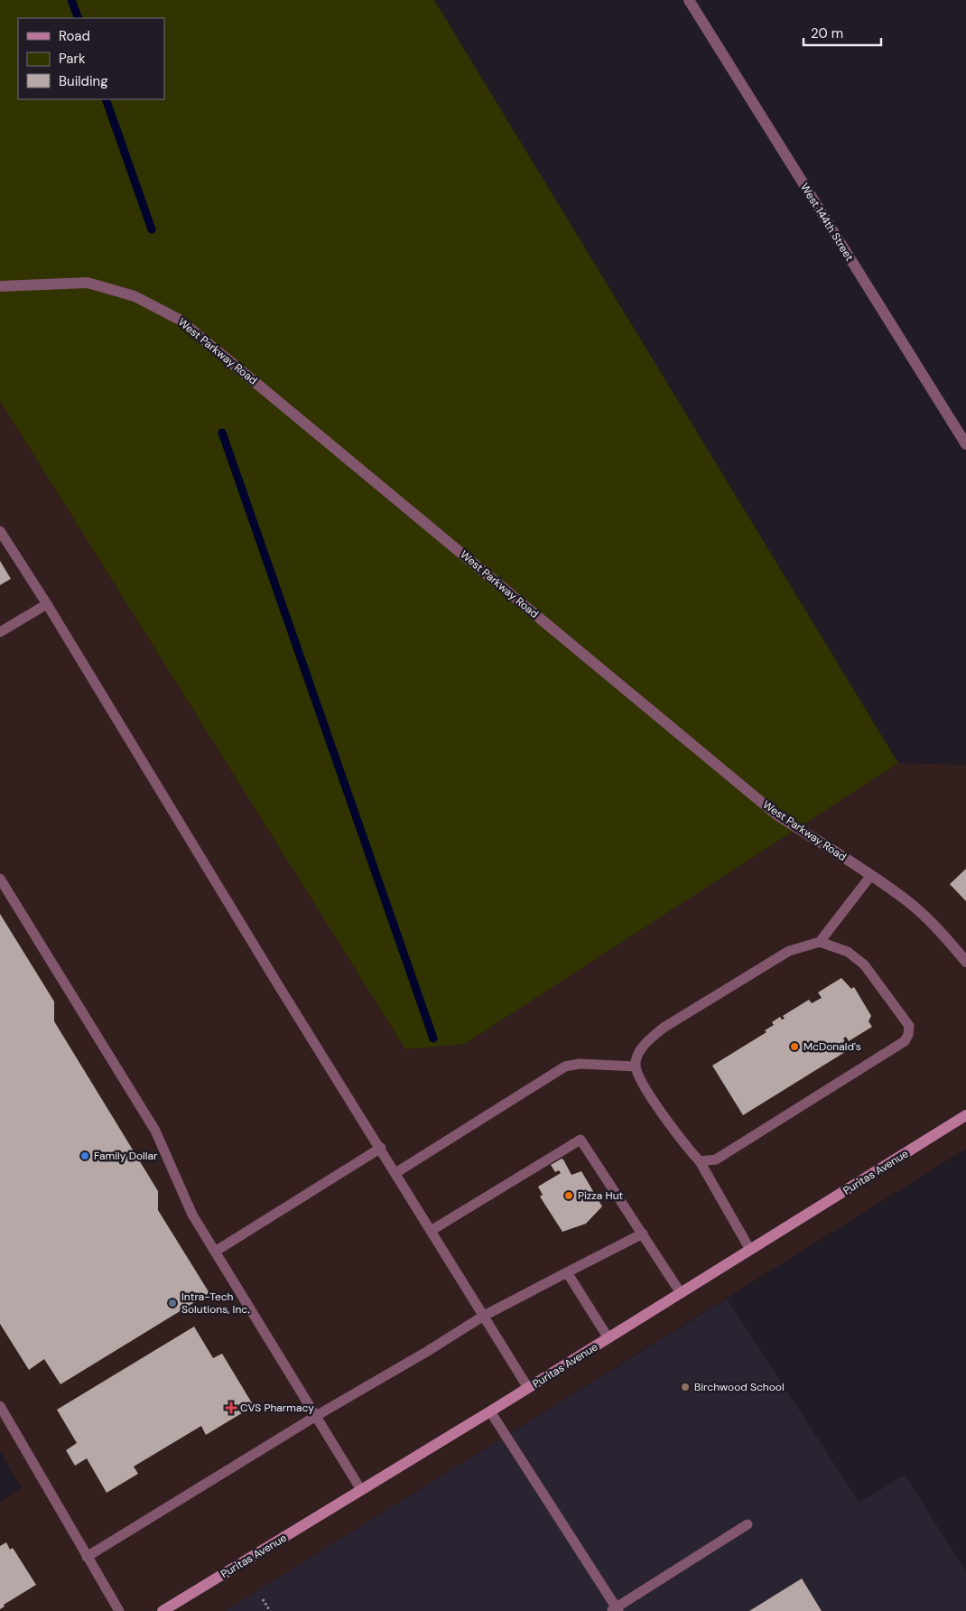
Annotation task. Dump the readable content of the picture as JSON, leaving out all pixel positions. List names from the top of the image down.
{
  "streets": {
    "street": ["West 144th Street", "West Parkway Road", "Puritas Avenue"]
  },
  "places": {
    "other": [
      "McDonald's",
      "Family Dollar",
      "Pizza Hut",
      "Intra-Tech Solutions, Inc.",
      "Birchwood School"
    ],
    "health": ["CVS Pharmacy"]
  },
  "legend": ["Road", "Park", "Building"],
  "scale_bar": "20 m"
}
